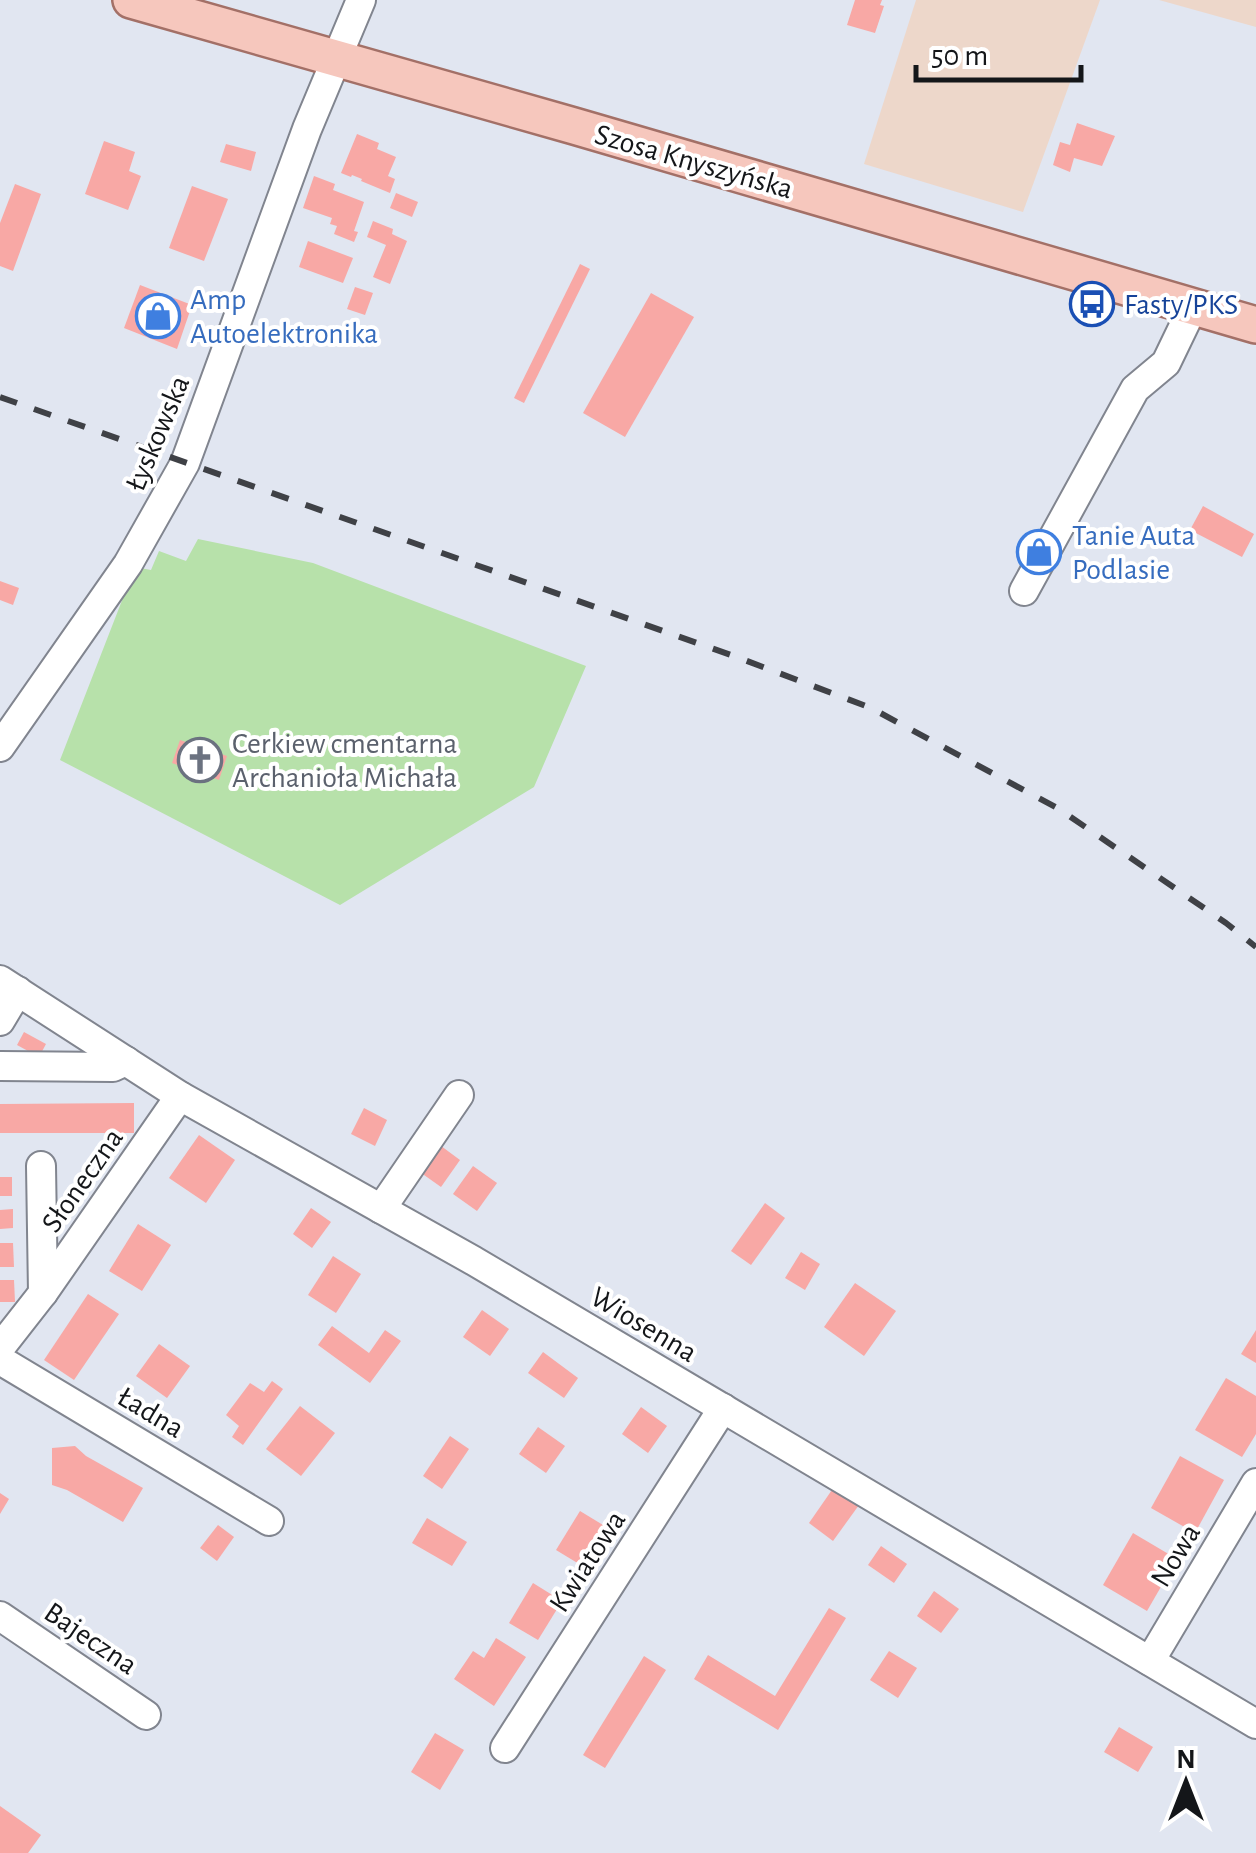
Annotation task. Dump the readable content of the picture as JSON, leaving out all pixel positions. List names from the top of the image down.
{
  "streets": {
    "main road": ["Szosa Knyszyńska"],
    "street": [
      "Łyskowska",
      "Słoneczna",
      "Wiosenna",
      "Ładna",
      "Nowa",
      "Kwiatowa",
      "Bajeczna"
    ]
  },
  "crossings": [
    ["Szosa Knyszyńska", "Łyskowska"],
    ["Słoneczna", "Wiosenna"],
    ["Wiosenna", "Nowa"],
    ["Wiosenna", "Kwiatowa"]
  ],
  "places": {
    "bus stop": ["Fasty/PKS"],
    "shop": ["Amp Autoelektronika", "Tanie Auta Podlasie"],
    "church": ["Cerkiew cmentarna Archanioła Michała"]
  },
  "scale_bar": "50 m",
  "north": "top"
}
